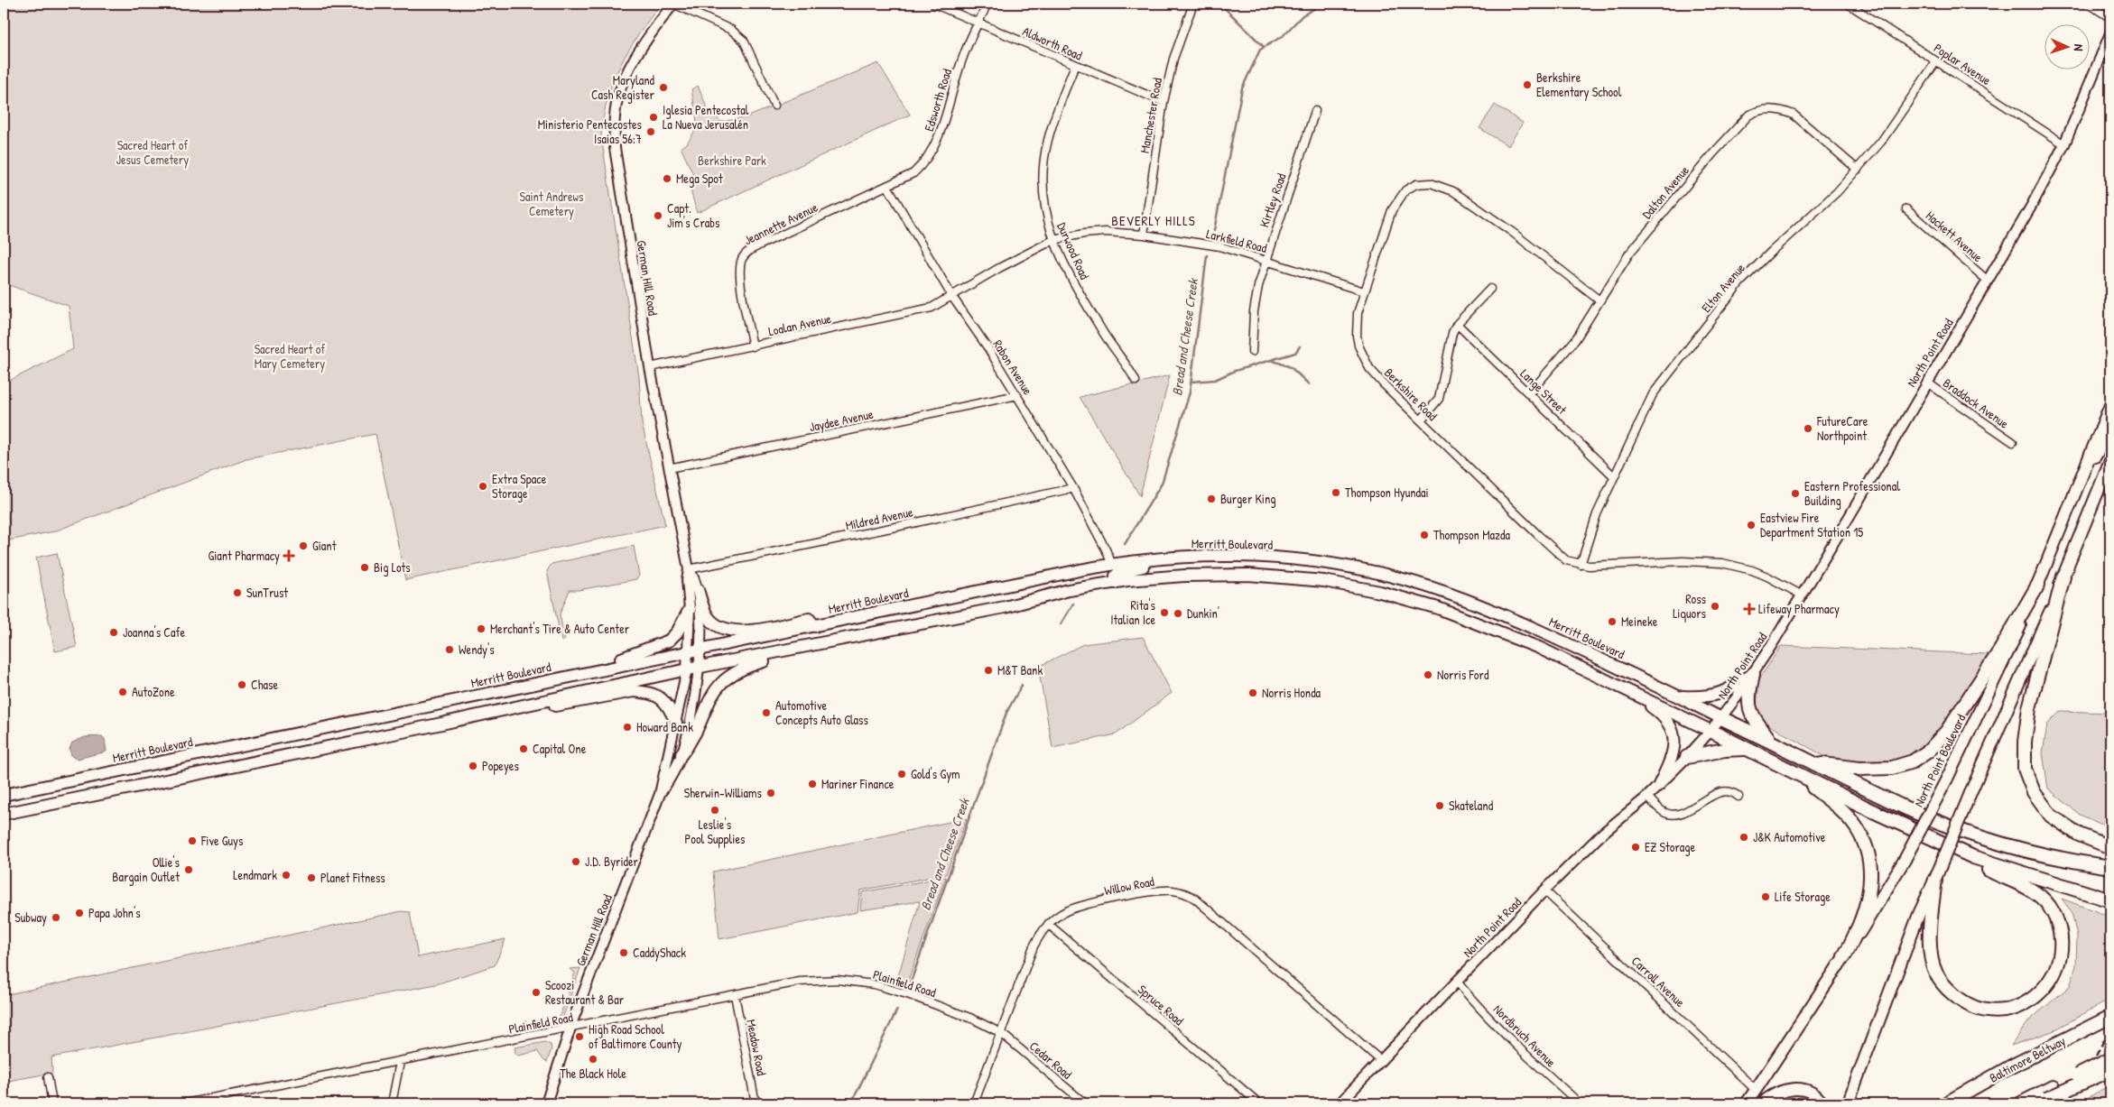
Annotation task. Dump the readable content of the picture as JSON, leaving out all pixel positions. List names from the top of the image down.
{
  "streets": {
    "highway": ["Baltimore Beltway"],
    "main road": ["Merritt Boulevard", "North Point Boulevard"],
    "street": [
      "Aldworth Road",
      "Poplar Avenue",
      "Edsworth Road",
      "Manchester Road",
      "Dalton Avenue",
      "Kirtley Road",
      "Jeannette Avenue",
      "Hackett Avenue",
      "Larkfield Road",
      "Durwood Road",
      "German Hill Road",
      "Elton Avenue",
      "Loalan Avenue",
      "North Point Road",
      "Rabon Avenue",
      "Lange Street",
      "Berkshire Road",
      "Braddock Avenue",
      "Jaydee Avenue",
      "Mildred Avenue",
      "Willow Road",
      "Carroll Avenue",
      "Plainfield Road",
      "Spruce Road",
      "Nordbruch Avenue",
      "Meadow Road",
      "Cedar Road"
    ]
  },
  "crossings": [
    ["Aldworth Road", "Edsworth Road"],
    ["Aldworth Road", "Manchester Road"],
    ["Aldworth Road", "Durwood Road"],
    ["Poplar Avenue", "Elton Avenue"],
    ["Poplar Avenue", "North Point Road"],
    ["Edsworth Road", "Jeannette Avenue"],
    ["Edsworth Road", "Rabon Avenue"],
    ["Manchester Road", "Larkfield Road"],
    ["Dalton Avenue", "Elton Avenue"],
    ["Dalton Avenue", "Lange Street"],
    ["Dalton Avenue", "Berkshire Road"],
    ["Kirtley Road", "Larkfield Road"],
    ["Jeannette Avenue", "Loalan Avenue"],
    ["Jeannette Avenue", "Rabon Avenue"],
    ["Hackett Avenue", "North Point Road"],
    ["Larkfield Road", "Durwood Road"],
    ["Larkfield Road", "Loalan Avenue"],
    ["Larkfield Road", "Rabon Avenue"],
    ["Larkfield Road", "Berkshire Road"],
    ["German Hill Road", "Loalan Avenue"],
    ["German Hill Road", "Jaydee Avenue"],
    ["German Hill Road", "Mildred Avenue"],
    ["German Hill Road", "Merritt Boulevard"],
    ["German Hill Road", "Plainfield Road"],
    ["Elton Avenue", "Lange Street"],
    ["Elton Avenue", "Berkshire Road"],
    ["Loalan Avenue", "Rabon Avenue"],
    ["North Point Road", "Berkshire Road"],
    ["North Point Road", "Braddock Avenue"],
    ["North Point Road", "Merritt Boulevard"],
    ["North Point Road", "Willow Road"],
    ["North Point Road", "Carroll Avenue"],
    ["North Point Road", "Nordbruch Avenue"],
    ["Rabon Avenue", "Jaydee Avenue"],
    ["Rabon Avenue", "Mildred Avenue"],
    ["Rabon Avenue", "Merritt Boulevard"],
    ["North Point Boulevard", "Carroll Avenue"],
    ["Willow Road", "Plainfield Road"],
    ["Willow Road", "Spruce Road"],
    ["Willow Road", "Cedar Road"],
    ["Plainfield Road", "Meadow Road"],
    ["Plainfield Road", "Cedar Road"]
  ],
  "districts": ["BEVERLY HILLS"],
  "water": ["Bread and Cheese Creek"],
  "parks": [
    "Sacred Heart of Jesus Cemetery",
    "Berkshire Park",
    "Saint Andrews Cemetery",
    "Sacred Heart of Mary Cemetery"
  ],
  "places": {
    "other": [
      "Berkshire Elementary School",
      "Maryland Cash Register",
      "Iglesia Pentecostal La Nueva Jerusalén",
      "Ministerio Pentecostes Isaias 56:7",
      "Mega Spot",
      "Capt. Jim's Crabs",
      "FutureCare Northpoint",
      "Extra Space Storage",
      "Thompson Hyundai",
      "Eastern Professional Building",
      "Burger King",
      "Eastview Fire Department Station 15",
      "Thompson Mazda",
      "Giant",
      "Big Lots",
      "SunTrust",
      "Ross Liquors",
      "Rita's Italian Ice",
      "Dunkin'",
      "Meineke",
      "Merchant's Tire & Auto Center",
      "Joanna's Cafe",
      "Wendy's",
      "M&T Bank",
      "Norris Ford",
      "Chase",
      "AutoZone",
      "Norris Honda",
      "Automotive Concepts Auto Glass",
      "Howard Bank",
      "Capital One",
      "Popeyes",
      "Gold's Gym",
      "Mariner Finance",
      "Sherwin-Williams",
      "Skateland",
      "Leslie's Pool Supplies",
      "J&K Automotive",
      "Five Guys",
      "EZ Storage",
      "J.D. Byrider",
      "Ollie's Bargain Outlet",
      "Lendmark",
      "Planet Fitness",
      "Life Storage",
      "Papa John's",
      "Subway",
      "CaddyShack",
      "Scoozi Restaurant & Bar",
      "High Road School of Baltimore County",
      "The Black Hole"
    ],
    "health": ["Giant Pharmacy", "Lifeway Pharmacy"]
  },
  "north": "right"
}
